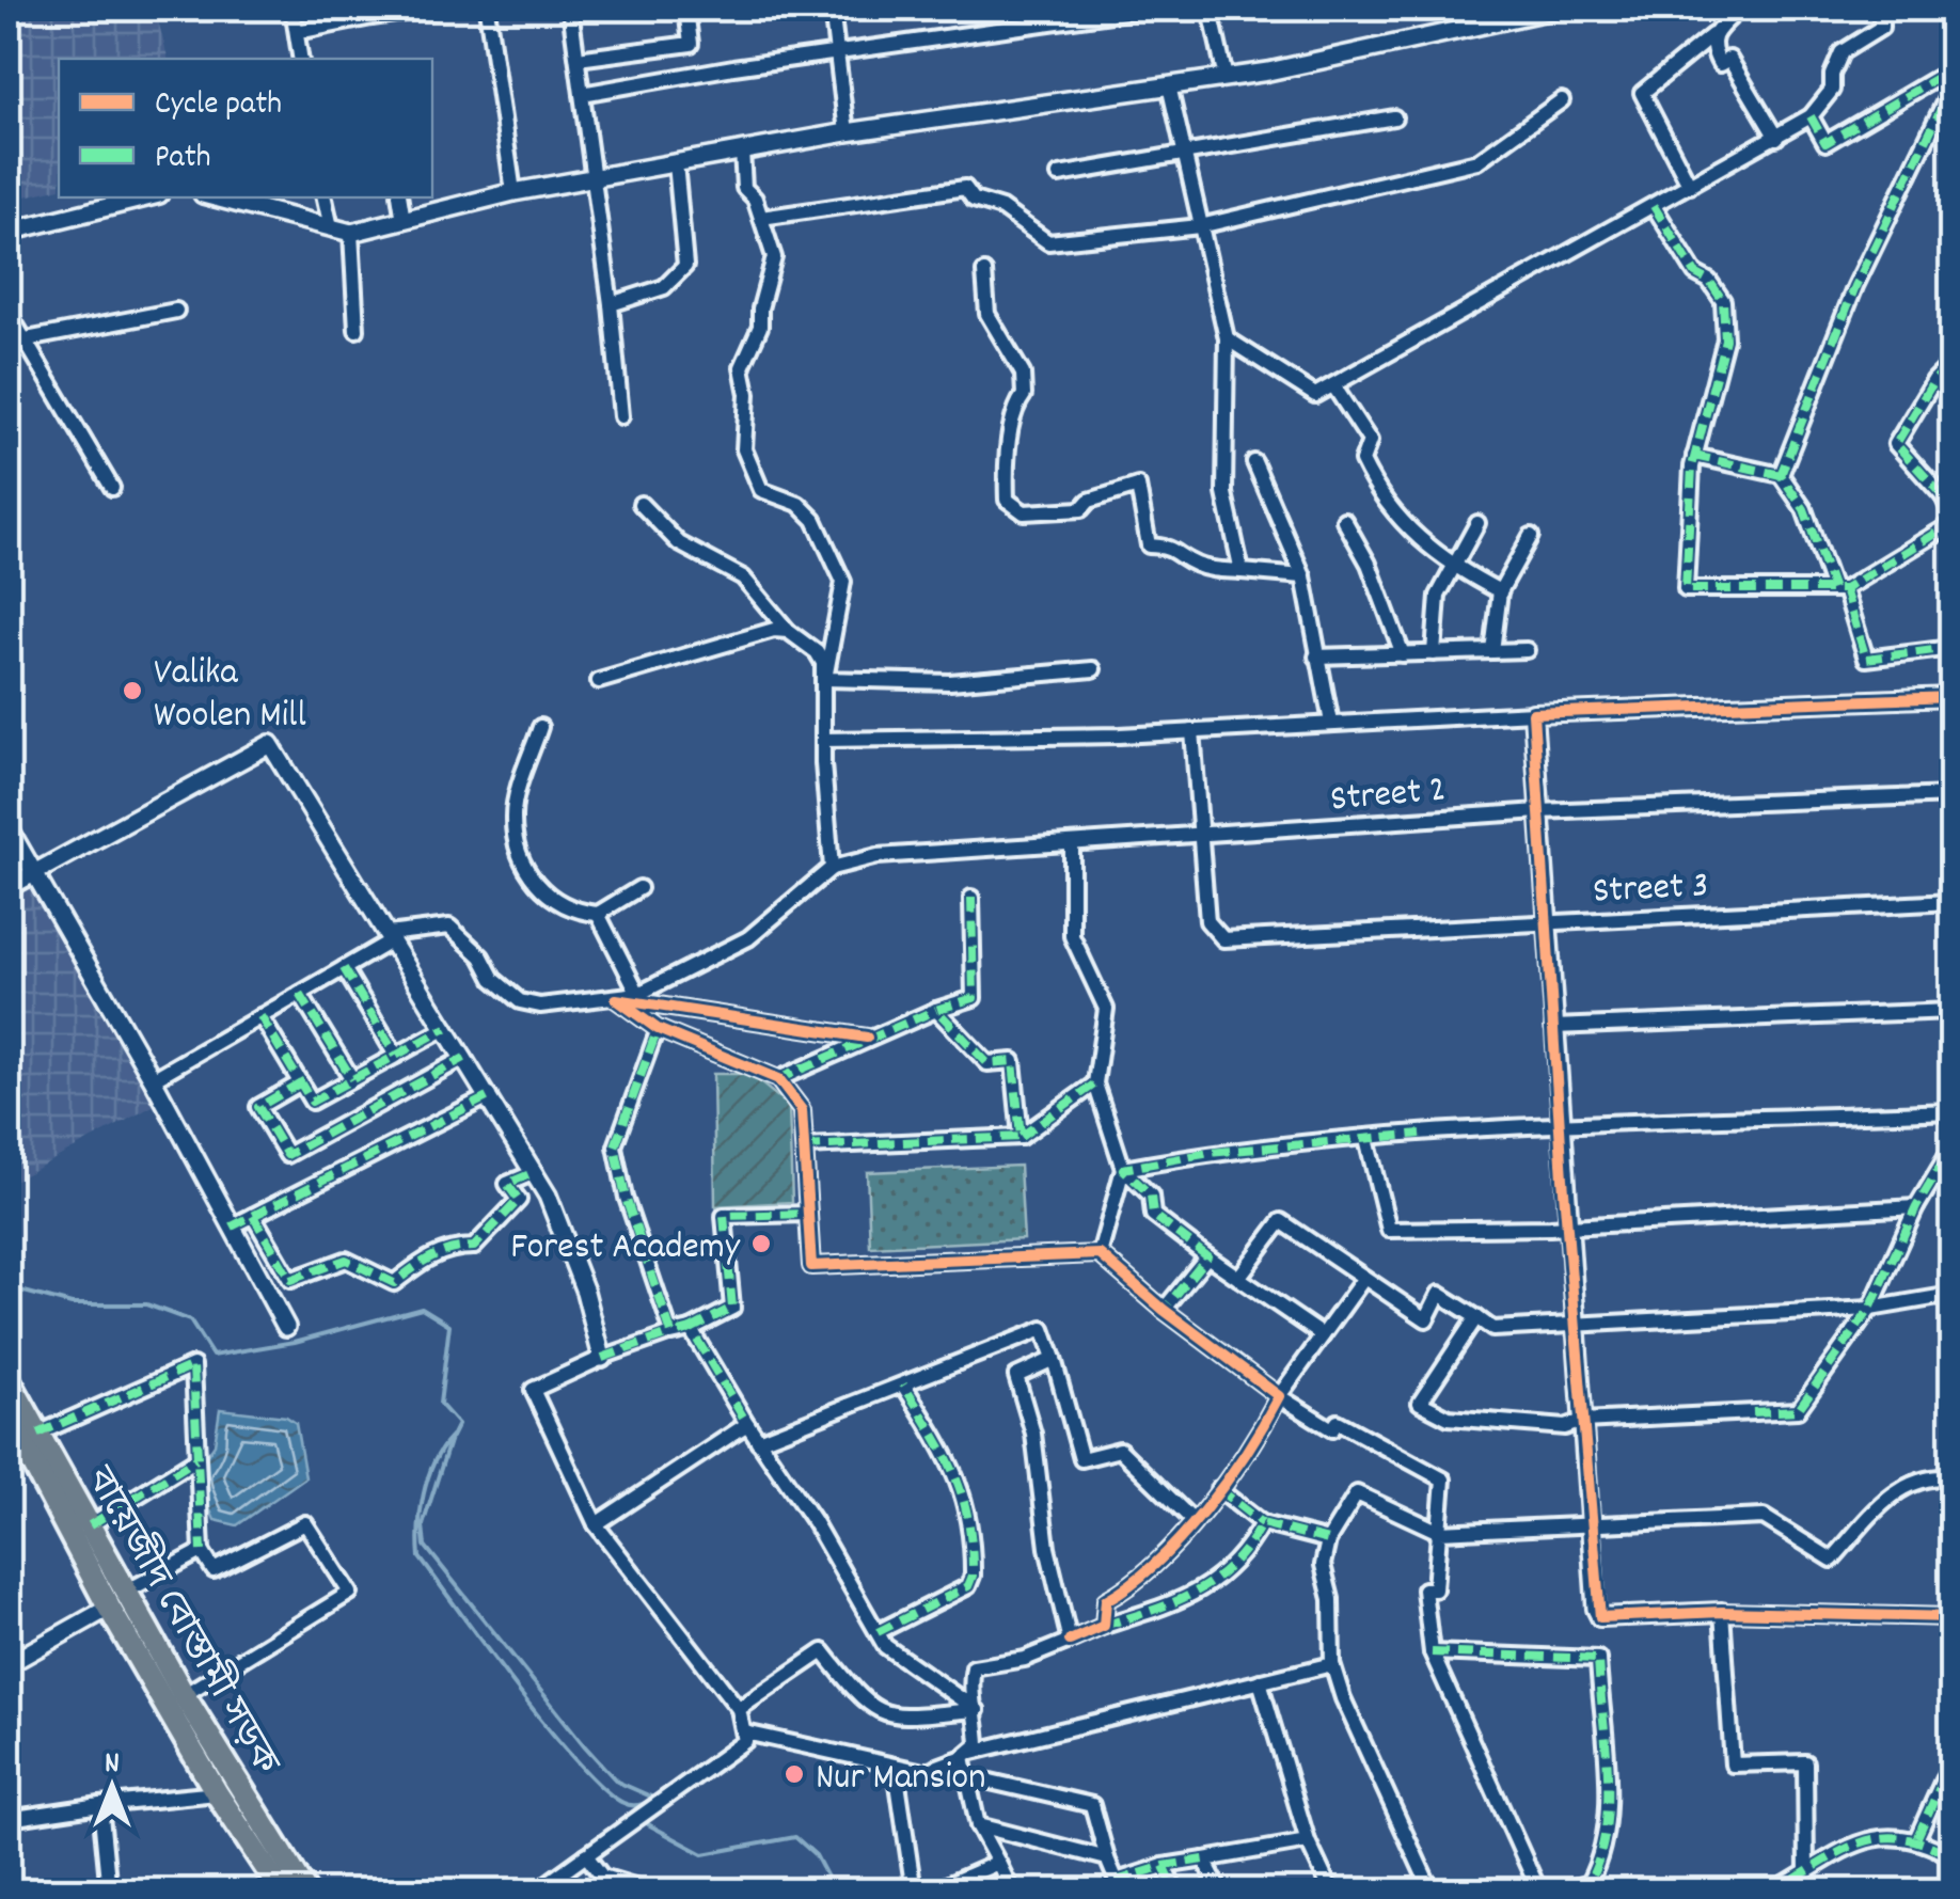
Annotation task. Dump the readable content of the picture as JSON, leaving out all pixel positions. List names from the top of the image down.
{
  "streets": {
    "main road": ["বায়েজীদ বোস্তামী সড়ক"],
    "street": ["Street 2", "Street 3"]
  },
  "crossings": [
    ["Street 2", "Street 3"]
  ],
  "places": ["Valika Woolen Mill", "Forest Academy", "Nur Mansion"],
  "legend": ["Cycle path", "Path"],
  "north": "top"
}
